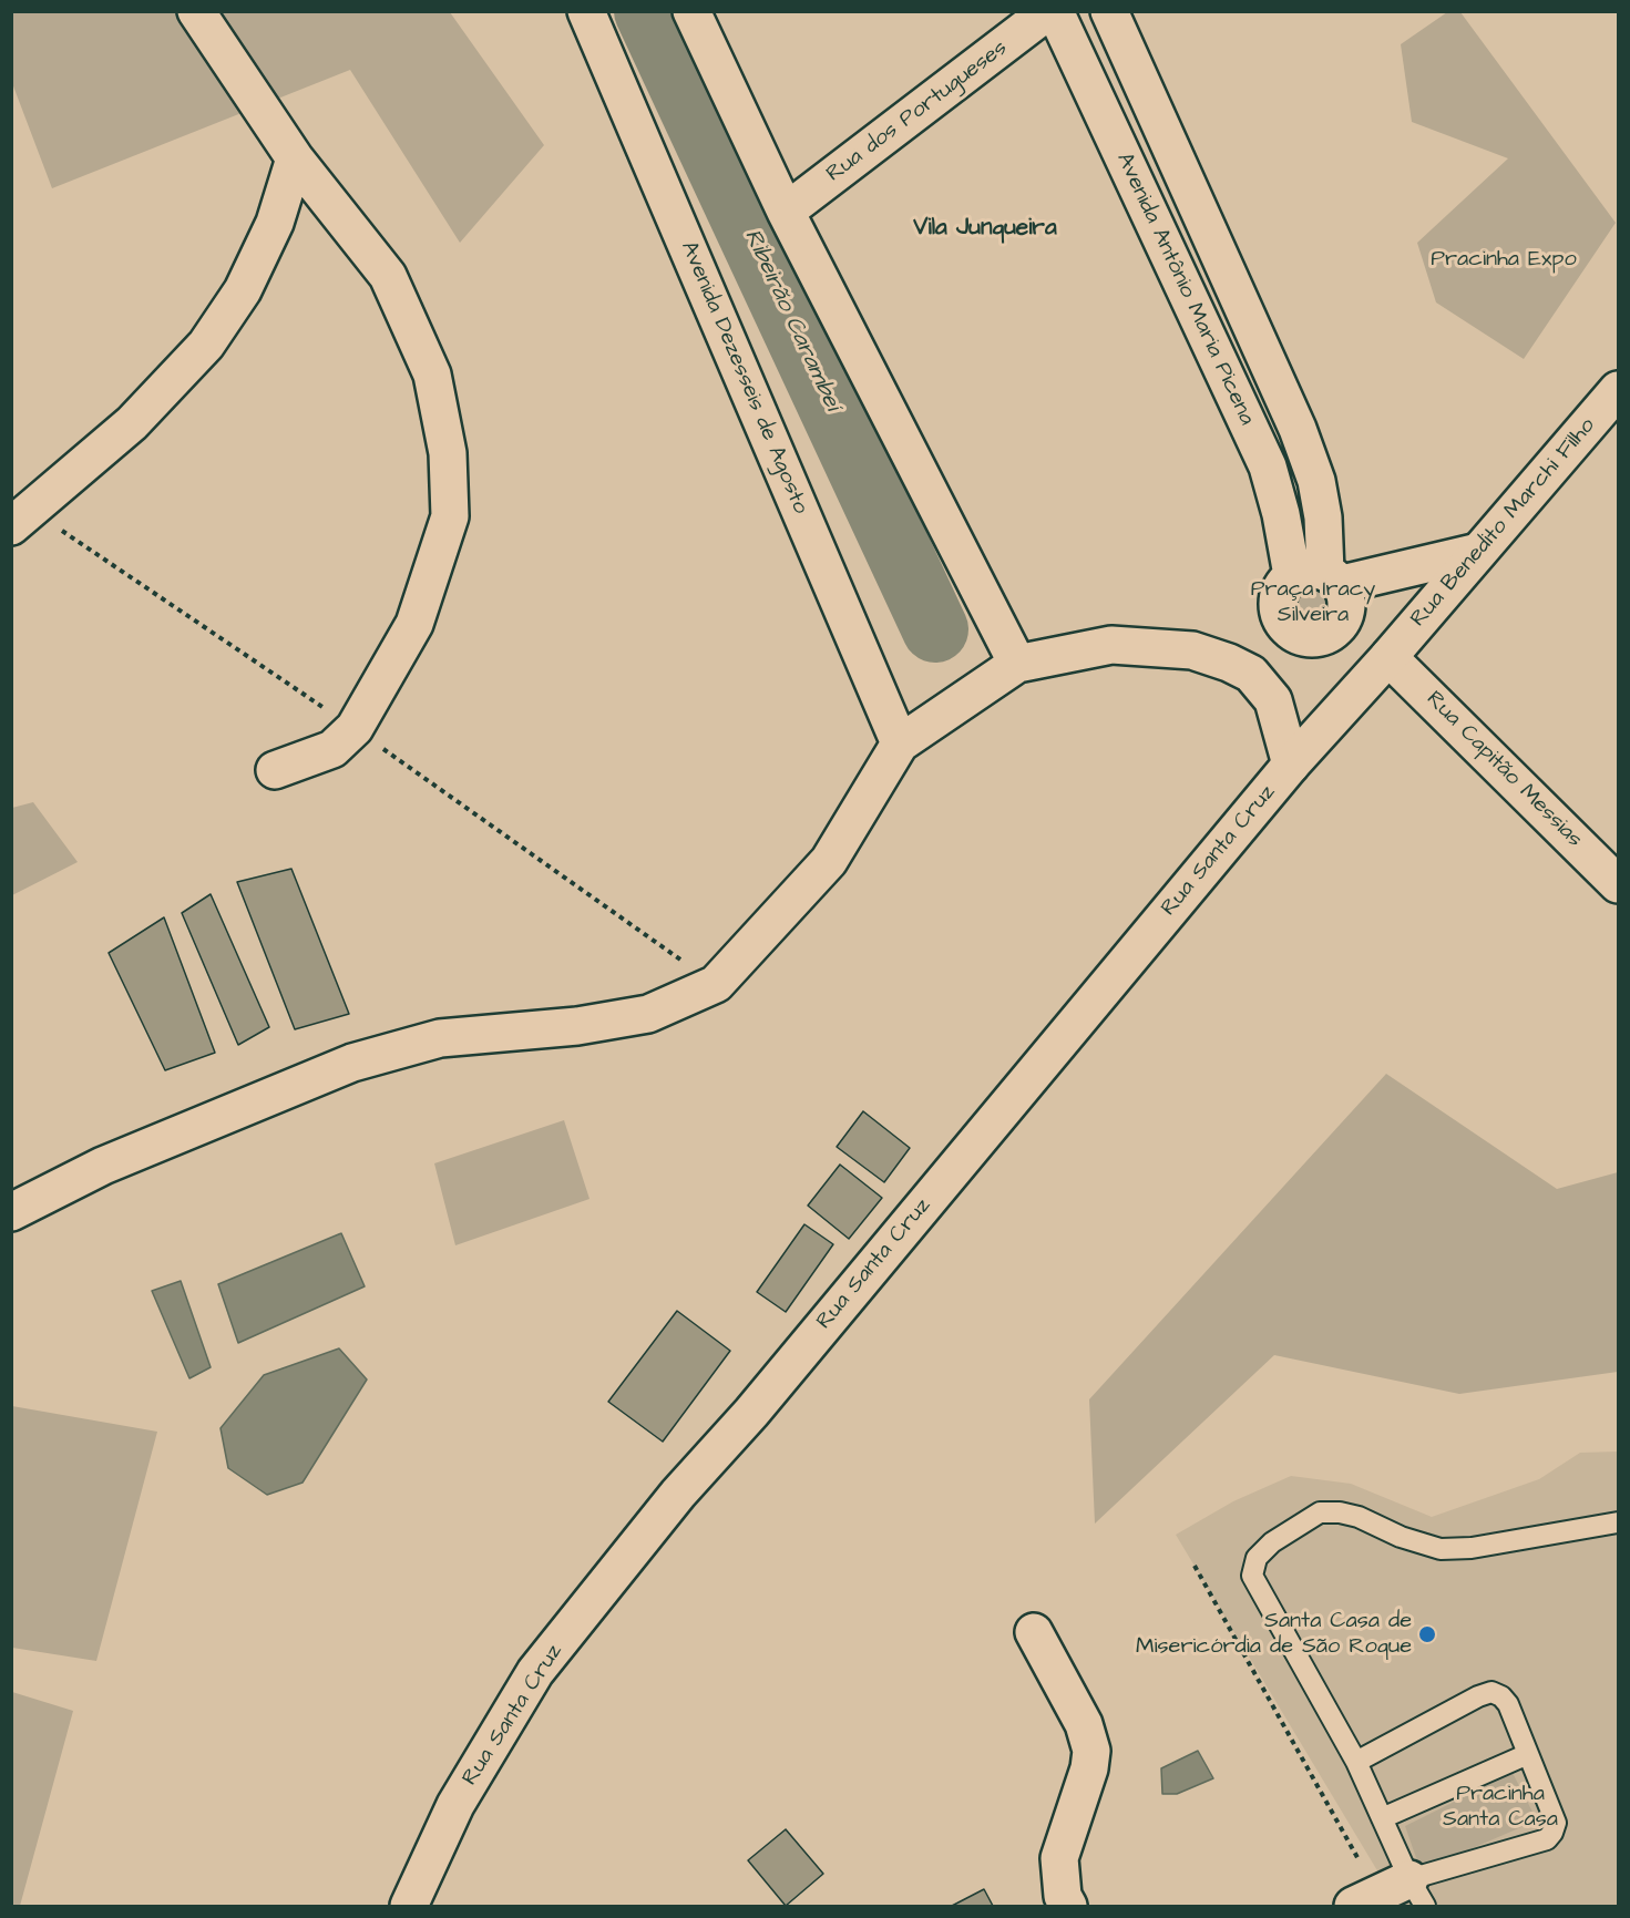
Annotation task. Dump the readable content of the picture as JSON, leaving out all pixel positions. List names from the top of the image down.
{
  "streets": {
    "street": [
      "Rua dos Portugueses",
      "Avenida Antônio Maria Picena",
      "Avenida Dezesseis de Agosto",
      "Rua Benedito Marchi Filho",
      "Rua Capitão Messias",
      "Rua Santa Cruz"
    ]
  },
  "crossings": [
    ["Rua Benedito Marchi Filho", "Rua Capitão Messias"],
    ["Rua Benedito Marchi Filho", "Rua Santa Cruz"],
    ["Rua Capitão Messias", "Rua Santa Cruz"]
  ],
  "districts": ["Vila Junqueira"],
  "water": ["Ribeirão Carambeí"],
  "parks": ["Pracinha Expo", "Praça Iracy Silveira", "Pracinha Santa Casa"],
  "places": ["Santa Casa de Misericórdia de São Roque"]
}
